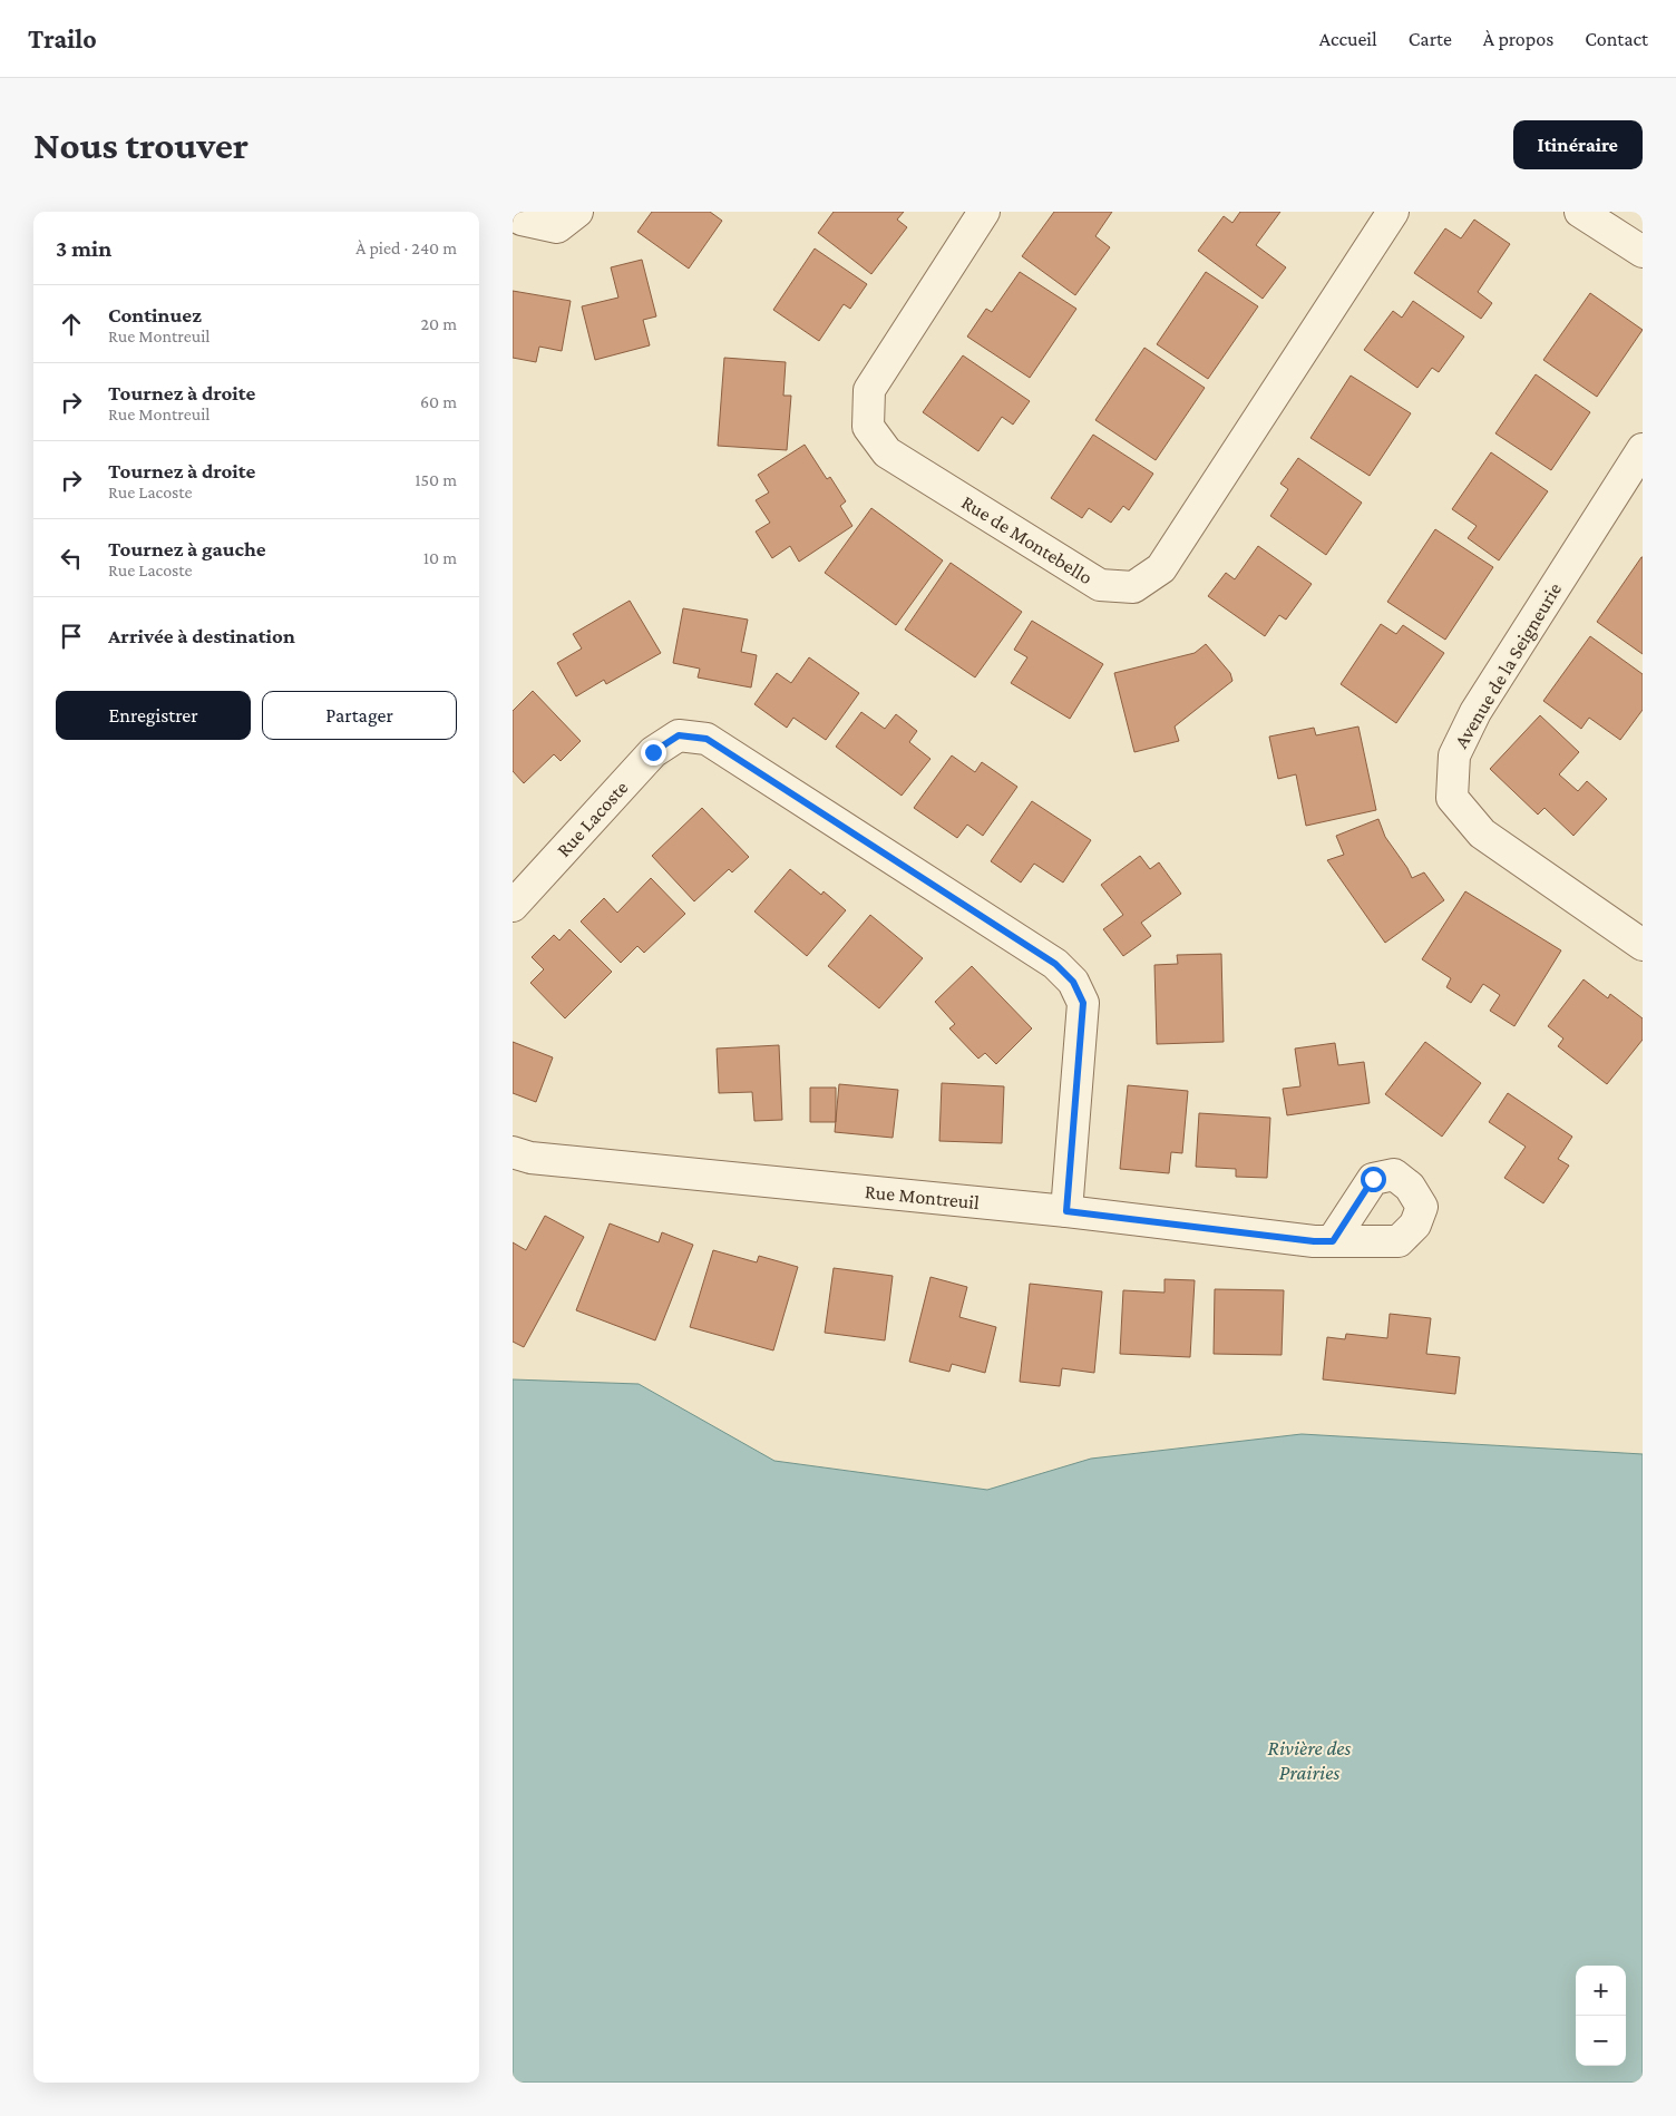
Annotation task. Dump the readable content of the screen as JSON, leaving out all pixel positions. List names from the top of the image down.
{
  "streets": {
    "street": [
      "Rue de Montebello",
      "Avenue de la Seigneurie",
      "Rue Lacoste",
      "Rue Montreuil"
    ]
  },
  "crossings": [
    ["Rue Lacoste", "Rue Montreuil"]
  ],
  "water": ["Rivière des Prairies"],
  "page": {
    "header": "Trailo",
    "nav": [
      "Accueil",
      "Carte",
      "À propos",
      "Contact"
    ],
    "buttons": [
      "Itinéraire",
      ["Enregistrer", "Partager"]
    ],
    "title": "Nous trouver",
    "heading": ["3 min", "À pied · 240 m"],
    "list": [
      ["Continuez", "Rue Montreuil", "20 m"],
      ["Tournez à droite", "Rue Montreuil", "60 m"],
      ["Tournez à droite", "Rue Lacoste", "150 m"],
      ["Tournez à gauche", "Rue Lacoste", "10 m"],
      "Arrivée à destination"
    ],
    "map_buttons": ["+", "−"]
  }
}
